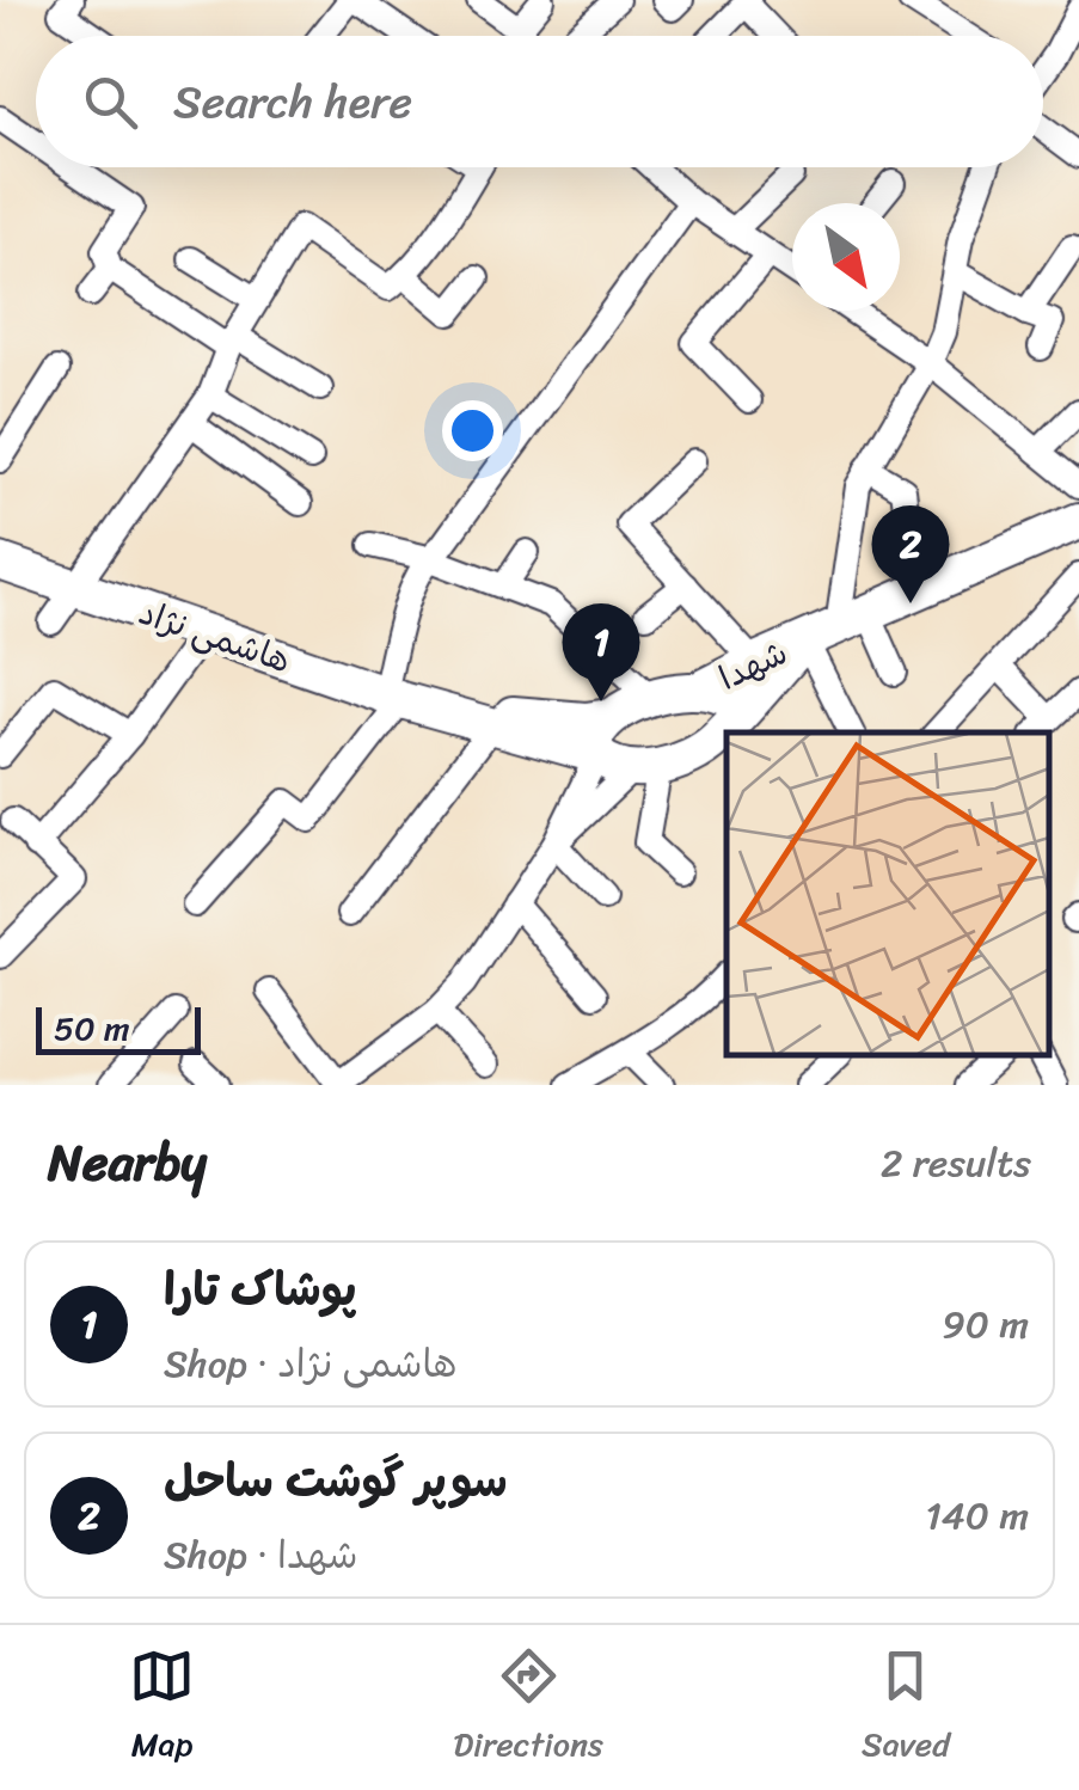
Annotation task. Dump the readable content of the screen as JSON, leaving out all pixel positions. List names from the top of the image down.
{
  "streets": {
    "main road": ["هاشمی نژاد", "شهدا"]
  },
  "crossings": [
    ["هاشمی نژاد", "شهدا"]
  ],
  "scale_bar": "50 m",
  "north": "bottom right",
  "page": {
    "search": "Search here",
    "pins": ["2", "1"],
    "scale": "50 m",
    "heading": ["Nearby", "2 results"],
    "list": [
      {
        "mark": "1",
        "name": "پوشاک تارا",
        "note": "Shop · هاشمی نژاد",
        "value": "90 m"
      },
      {
        "mark": "2",
        "name": "سوپر گوشت ساحل",
        "note": "Shop · شهدا",
        "value": "140 m"
      }
    ],
    "nav": ["Map", "Directions", "Saved"]
  }
}
